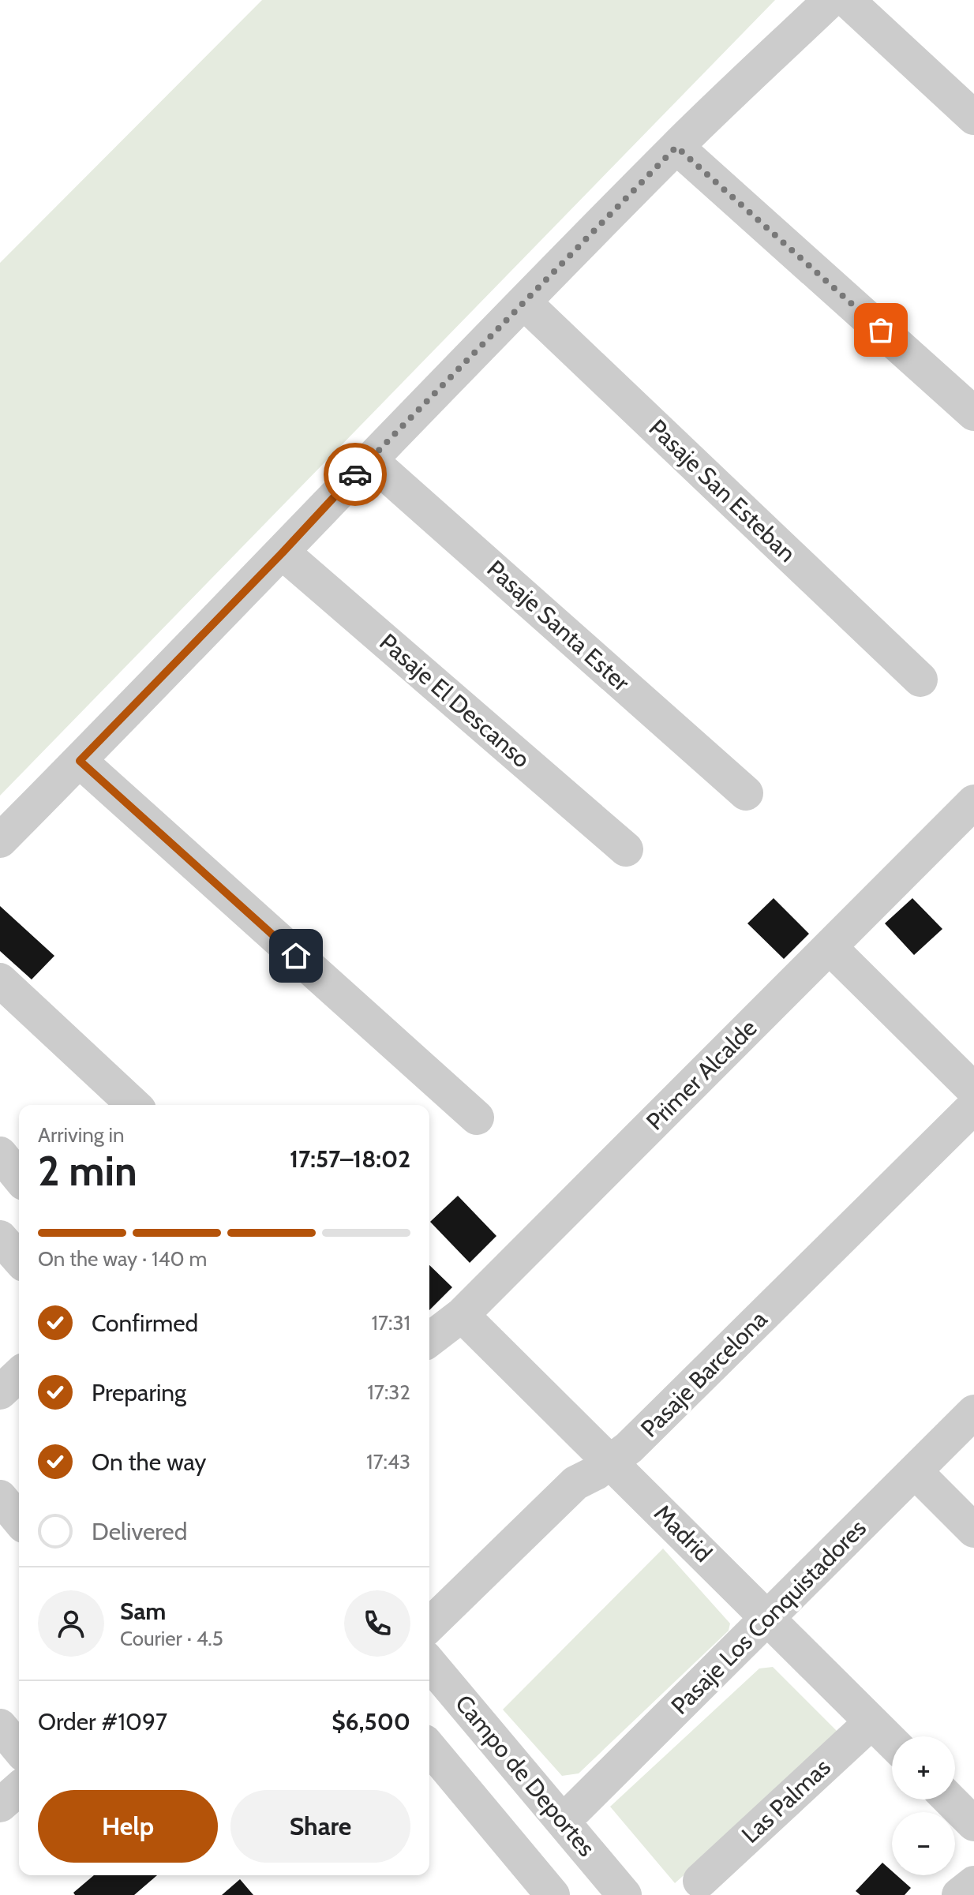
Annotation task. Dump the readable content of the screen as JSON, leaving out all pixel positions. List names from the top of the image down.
{
  "streets": {
    "street": [
      "Pasaje San Esteban",
      "Pasaje Santa Ester",
      "Pasaje El Descanso",
      "Primer Alcalde",
      "Pasaje Barcelona",
      "Madrid",
      "Pasaje Los Conquistadores",
      "Campo de Deportes",
      "Las Palmas"
    ]
  },
  "crossings": [
    ["Primer Alcalde", "Madrid"],
    ["Pasaje Barcelona", "Madrid"],
    ["Madrid", "Pasaje Los Conquistadores"],
    ["Madrid", "Las Palmas"],
    ["Pasaje Los Conquistadores", "Campo de Deportes"]
  ],
  "page": {
    "heading": ["2 min", "Arriving in", "17:57–18:02"],
    "panel": [
      "Sam",
      "Courier · 4.5",
      "Order #1097",
      "$6,500"
    ],
    "bar": "On the way · 140 m",
    "list": [
      ["Confirmed", "17:31"],
      ["Preparing", "17:32"],
      ["On the way", "17:43"],
      "Delivered"
    ],
    "map_buttons": ["+", "−"],
    "buttons": ["Help", "Share"]
  }
}
